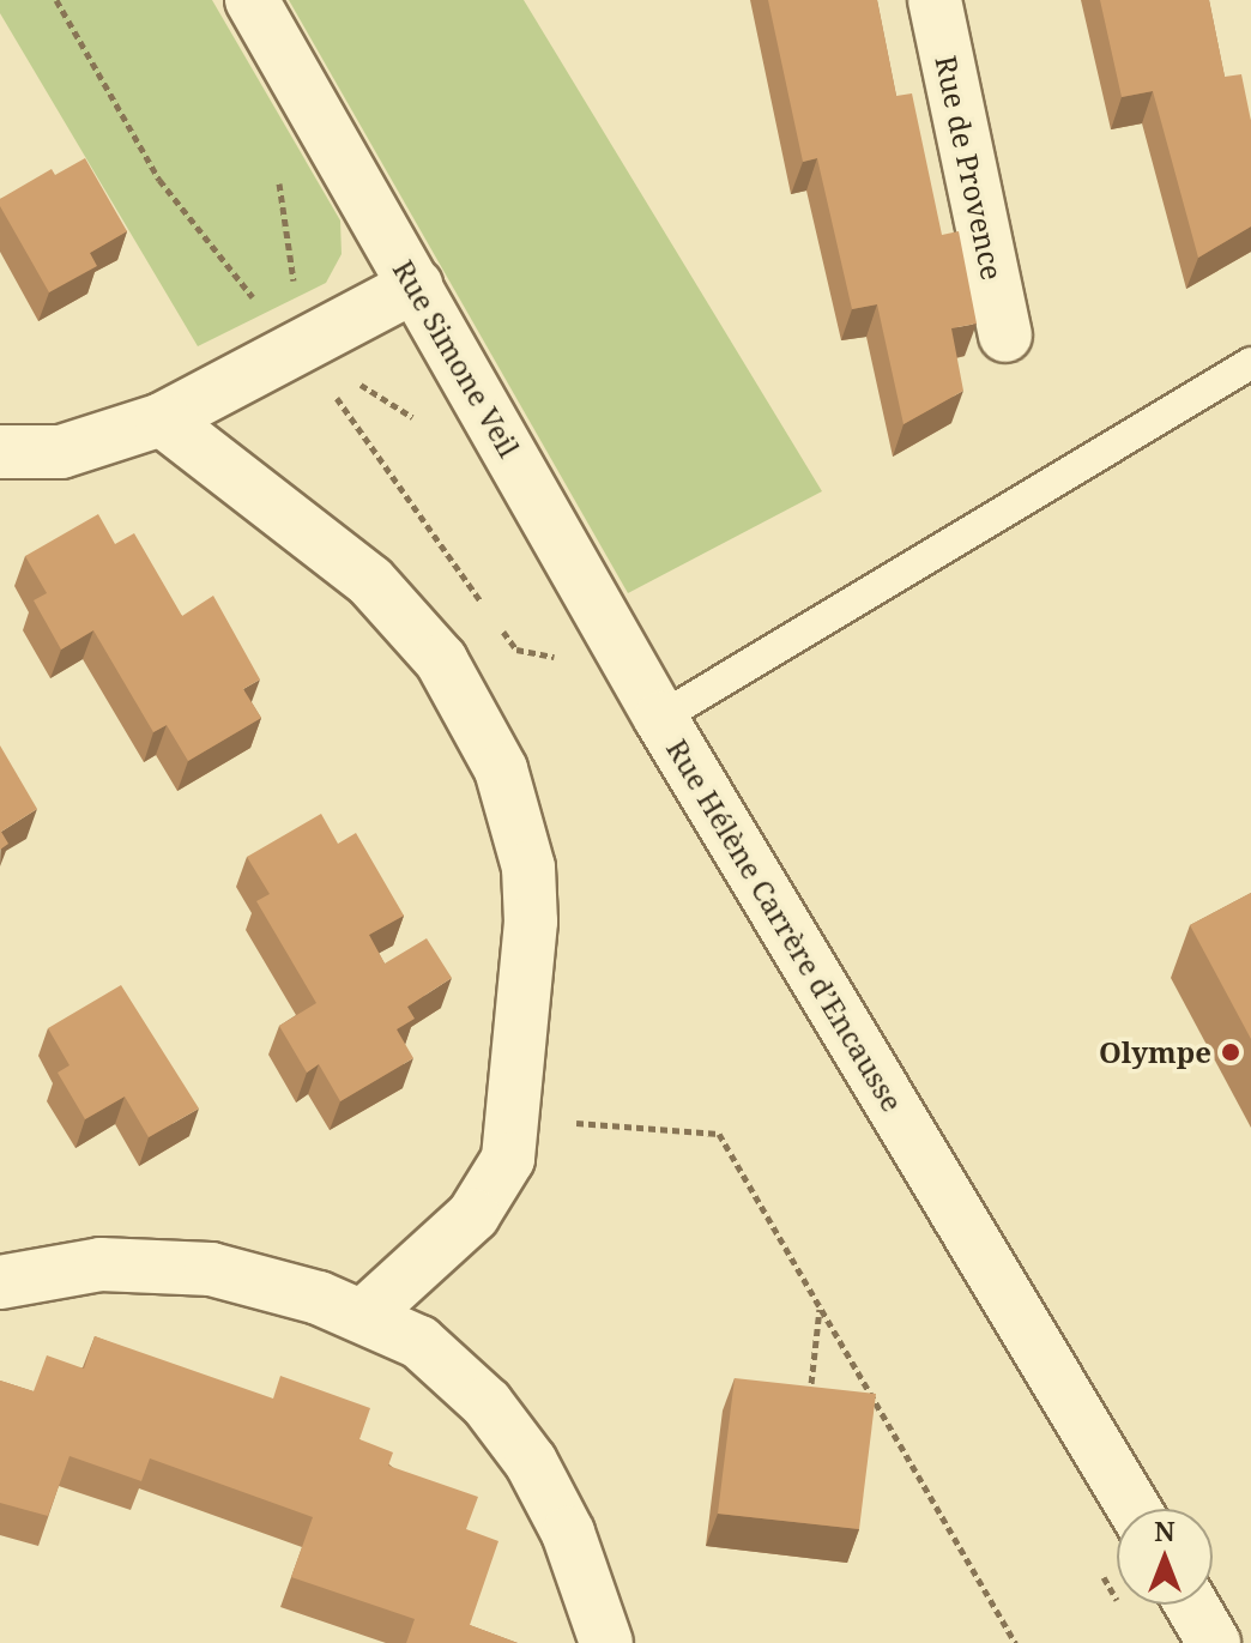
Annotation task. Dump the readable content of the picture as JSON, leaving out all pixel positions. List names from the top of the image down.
{
  "streets": {
    "street": ["Rue de Provence", "Rue Simone Veil", "Rue Hélène Carrère d’Encausse"]
  },
  "crossings": [
    ["Rue Simone Veil", "Rue Hélène Carrère d’Encausse"]
  ],
  "places": ["Olympe"],
  "north": "top"
}
